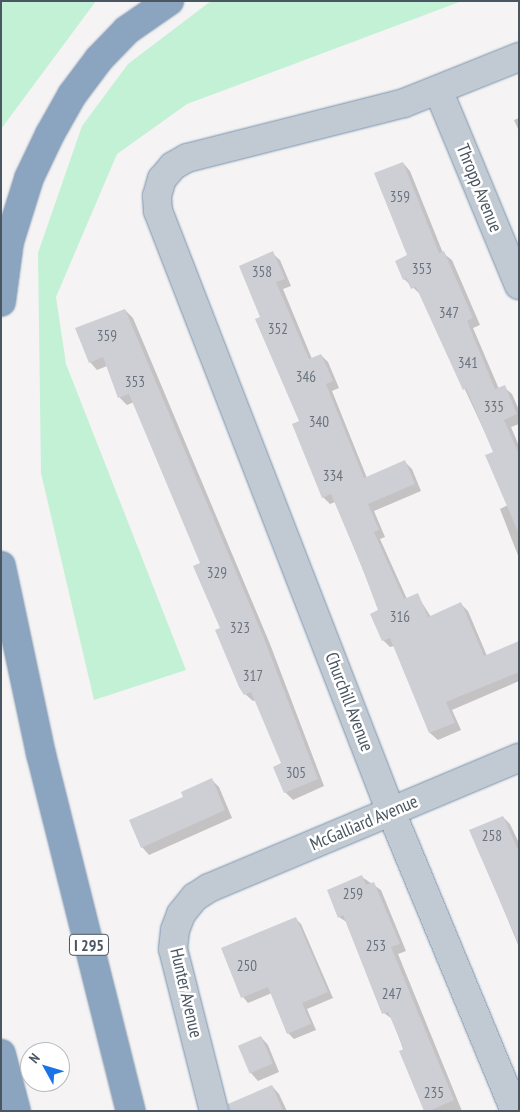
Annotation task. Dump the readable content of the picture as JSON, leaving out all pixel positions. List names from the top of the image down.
{
  "streets": {
    "highway": ["I 295"],
    "street": [
      "Thropp Avenue",
      "Churchill Avenue",
      "McGalliard Avenue",
      "Hunter Avenue"
    ]
  },
  "crossings": [
    ["Thropp Avenue", "Churchill Avenue"],
    ["Churchill Avenue", "McGalliard Avenue"],
    ["McGalliard Avenue", "Hunter Avenue"]
  ],
  "house_numbers": [
    "359",
    "353",
    "358",
    "347",
    "352",
    "359",
    "341",
    "346",
    "353",
    "335",
    "340",
    "334",
    "329",
    "316",
    "323",
    "317",
    "305",
    "258",
    "259",
    "253",
    "250",
    "247",
    "235"
  ],
  "north": "top left"
}
